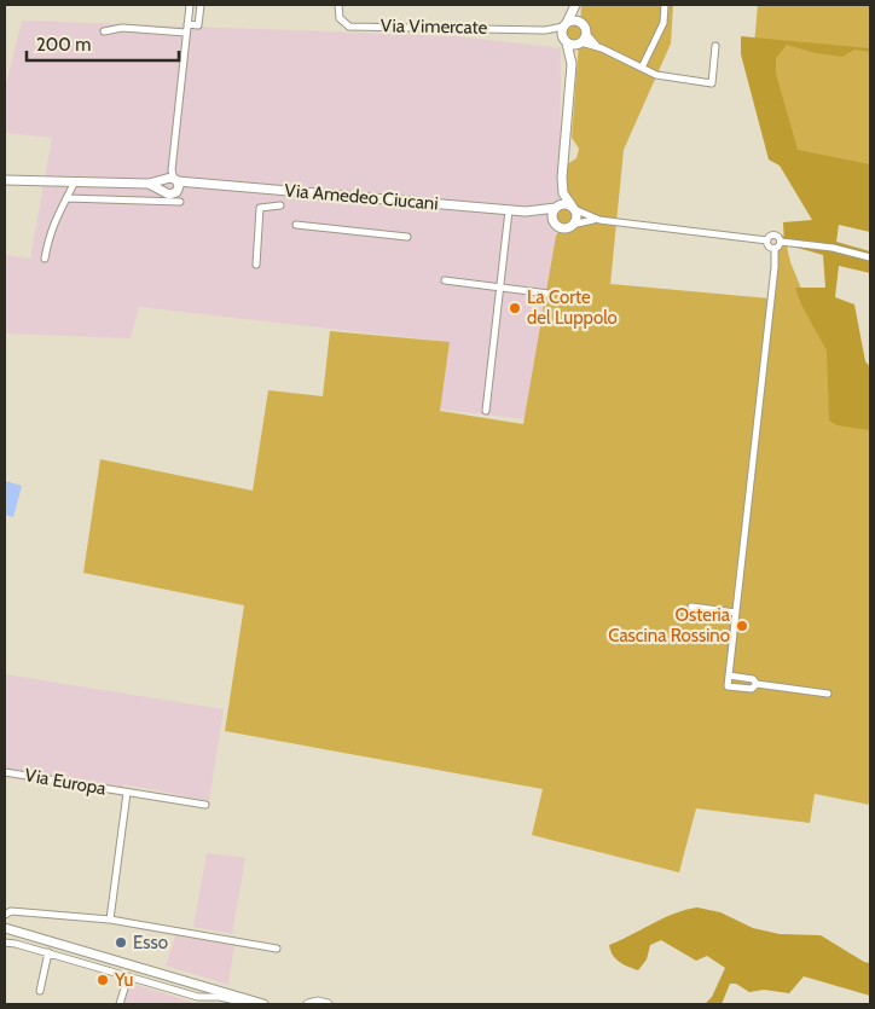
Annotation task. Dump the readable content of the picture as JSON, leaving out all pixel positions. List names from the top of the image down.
{
  "streets": {
    "main road": ["Via Amedeo Ciucani"],
    "street": ["Via Vimercate", "Via Europa"]
  },
  "places": [
    "La Corte del Luppolo",
    "Osteria Cascina Rossino",
    "Esso",
    "Yu"
  ],
  "scale_bar": "200 m"
}
